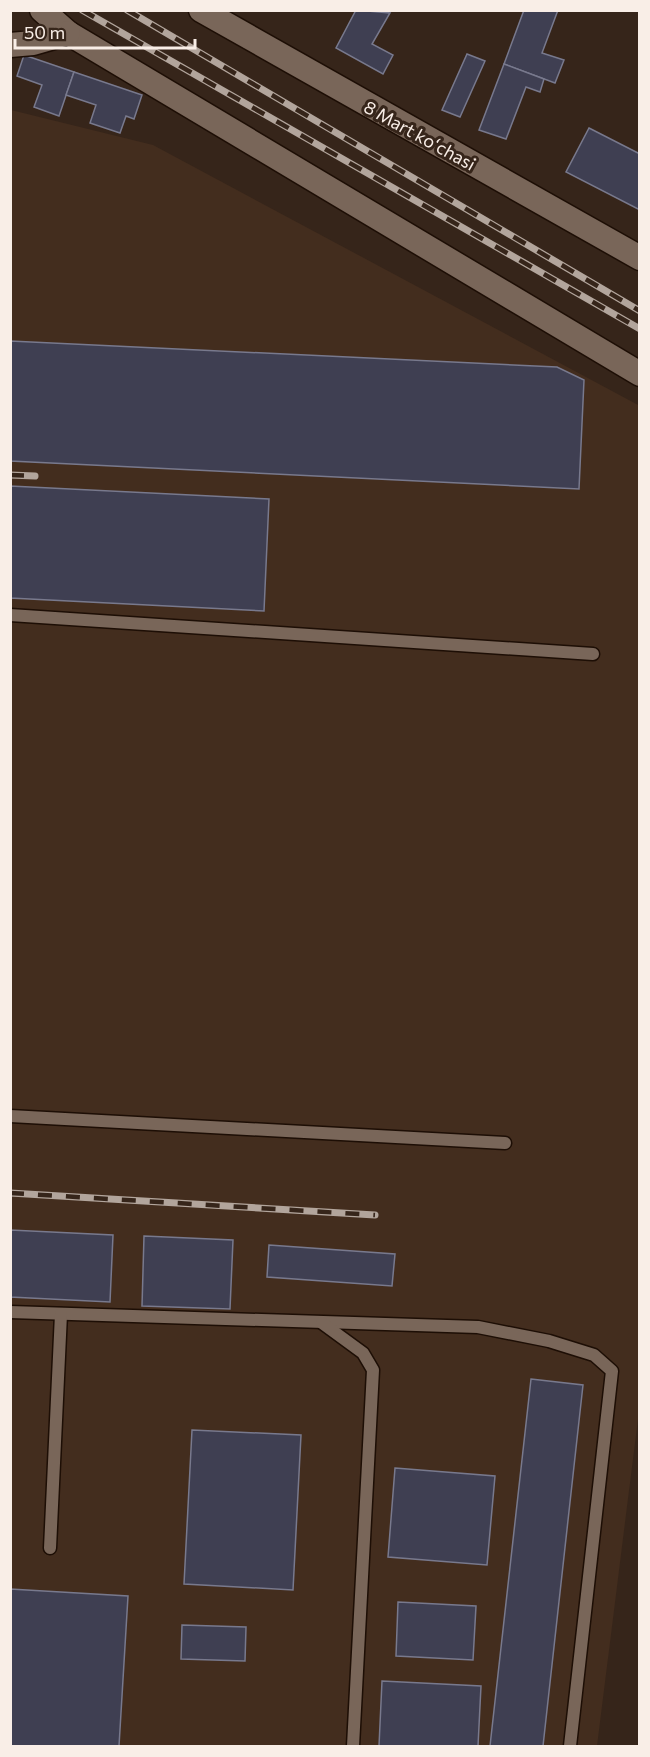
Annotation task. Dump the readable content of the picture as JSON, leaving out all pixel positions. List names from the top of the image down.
{
  "streets": {
    "street": ["8 Mart koʻchasi"]
  },
  "scale_bar": "50 m"
}
